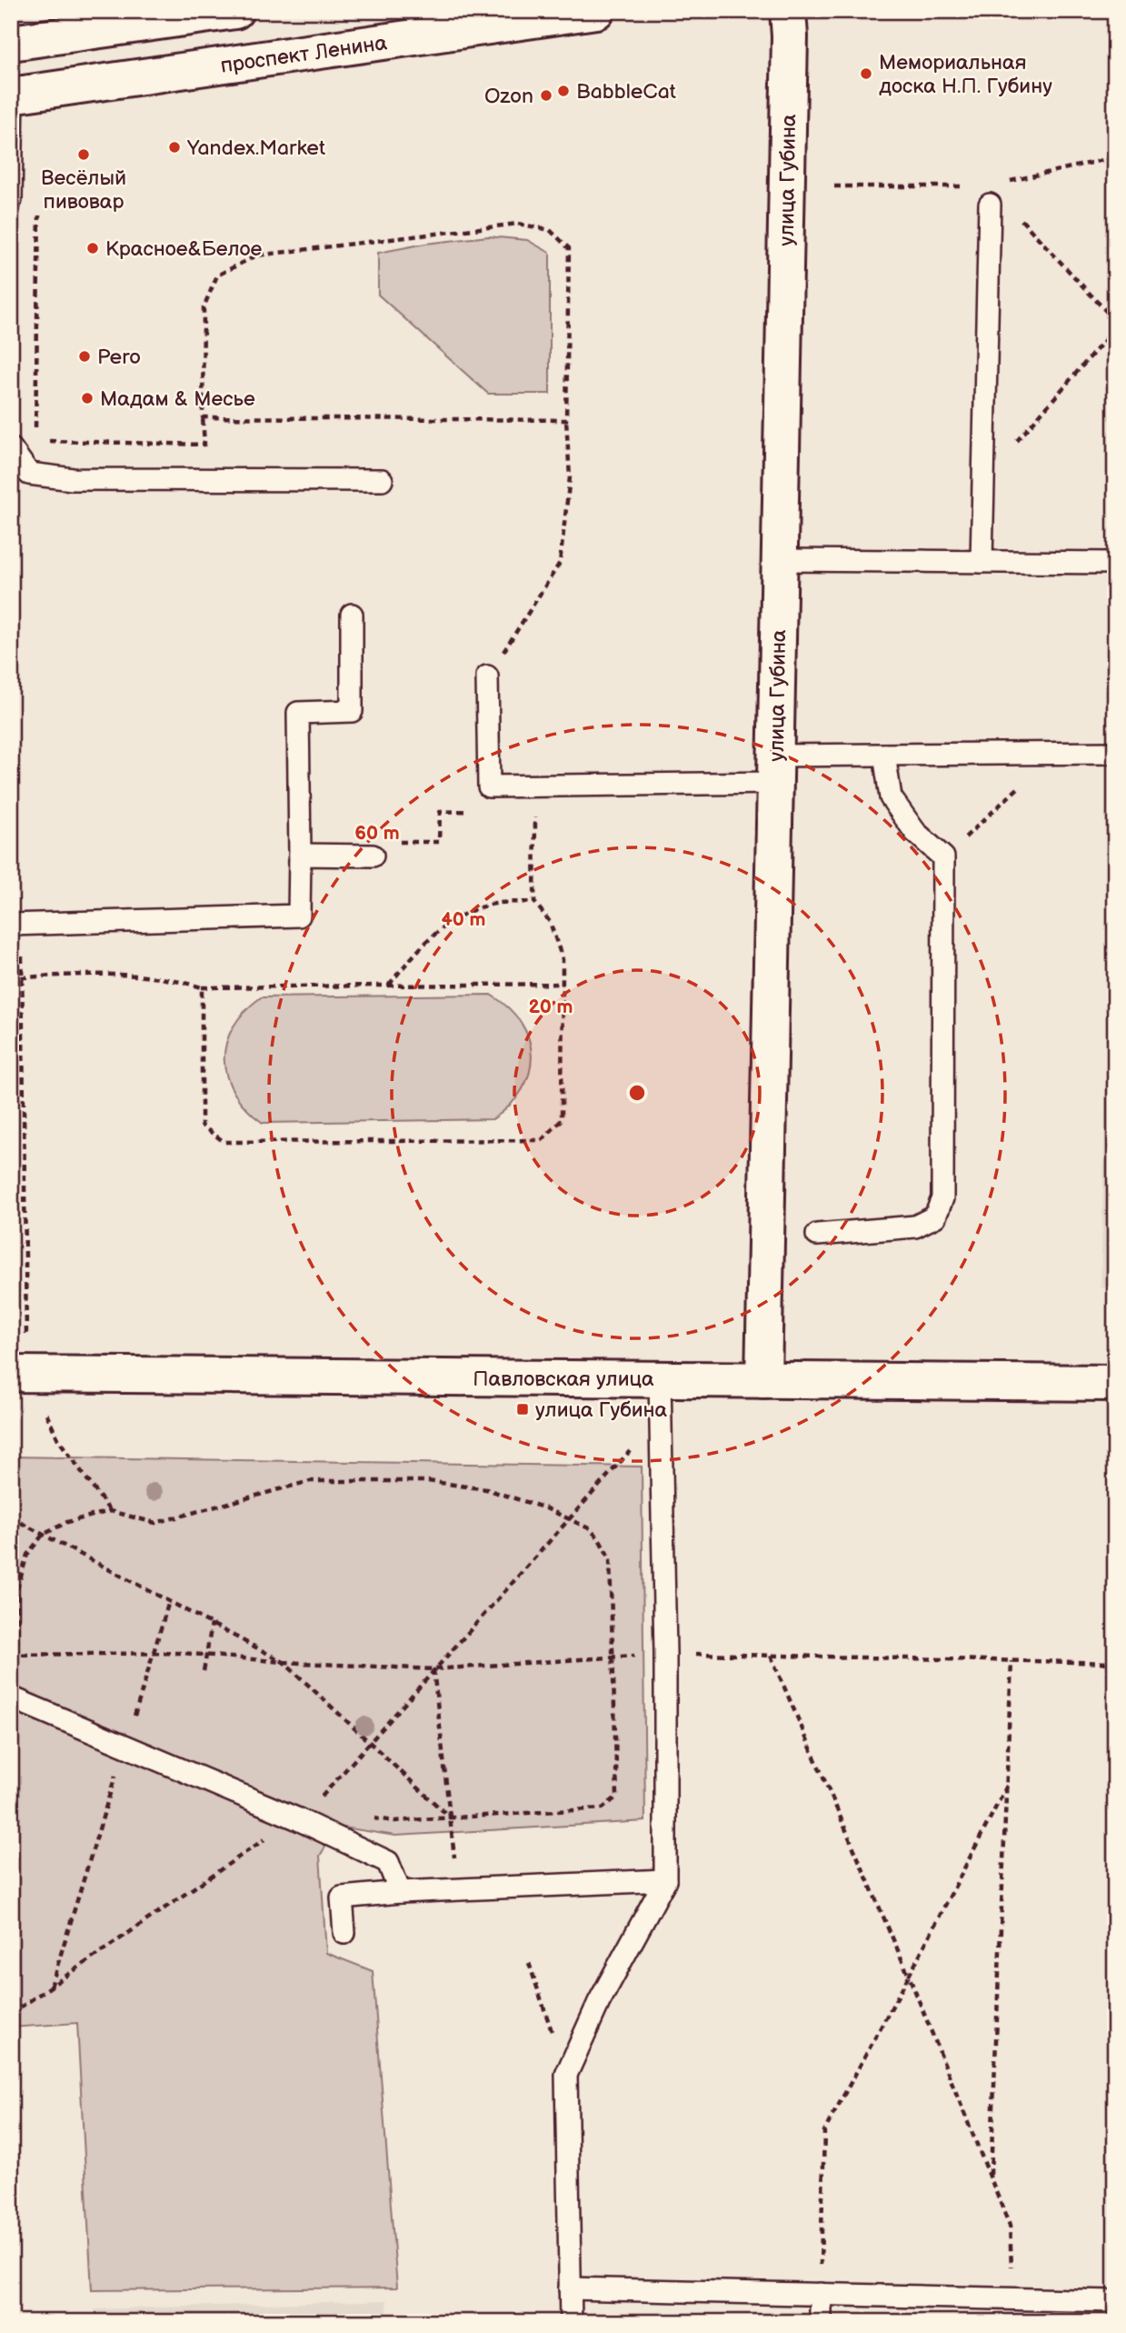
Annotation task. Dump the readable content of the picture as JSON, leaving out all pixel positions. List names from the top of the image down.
{
  "streets": {
    "street": ["проспект Ленина", "улица Губина", "Павловская улица"]
  },
  "crossings": [
    ["улица Губина", "Павловская улица"]
  ],
  "places": {
    "other": [
      "Мемориальная доска Н.П. Губину",
      "BabbleCat",
      "Ozon",
      "Yandex.Market",
      "Весёлый пивовар",
      "Красное&Белое",
      "Pero",
      "Мадам & Месье"
    ],
    "transit": ["улица Губина"]
  },
  "rings": ["60 m", "40 m", "20 m"]
}
